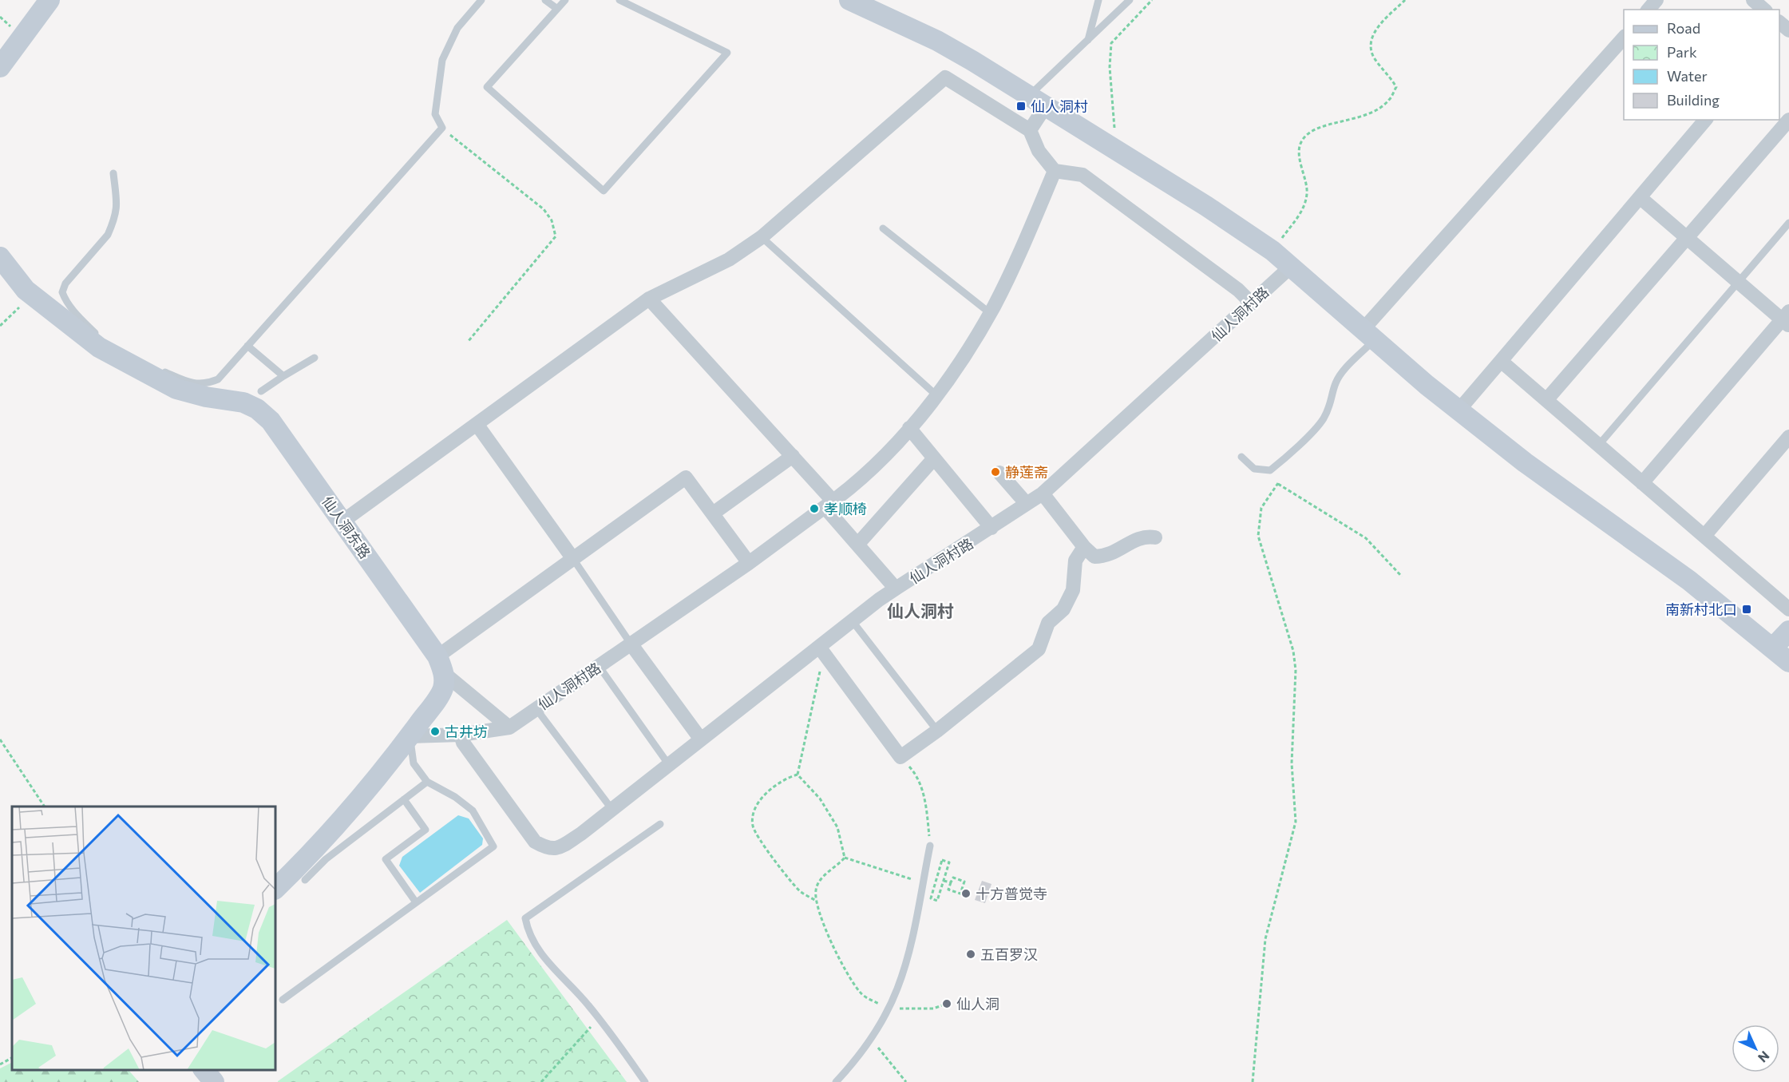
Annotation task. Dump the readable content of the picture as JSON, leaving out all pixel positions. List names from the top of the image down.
{
  "streets": {
    "street": ["仙人洞村路", "仙人洞东路"]
  },
  "districts": ["仙人洞村"],
  "places": {
    "transit": ["仙人洞村", "南新村北口"],
    "other": [
      "静莲斋",
      "孝顺椅",
      "古井坊",
      "十方普觉寺",
      "五百罗汉",
      "仙人洞"
    ]
  },
  "legend": [
    "Road",
    "Park",
    "Water",
    "Building"
  ],
  "north": "bottom right"
}
